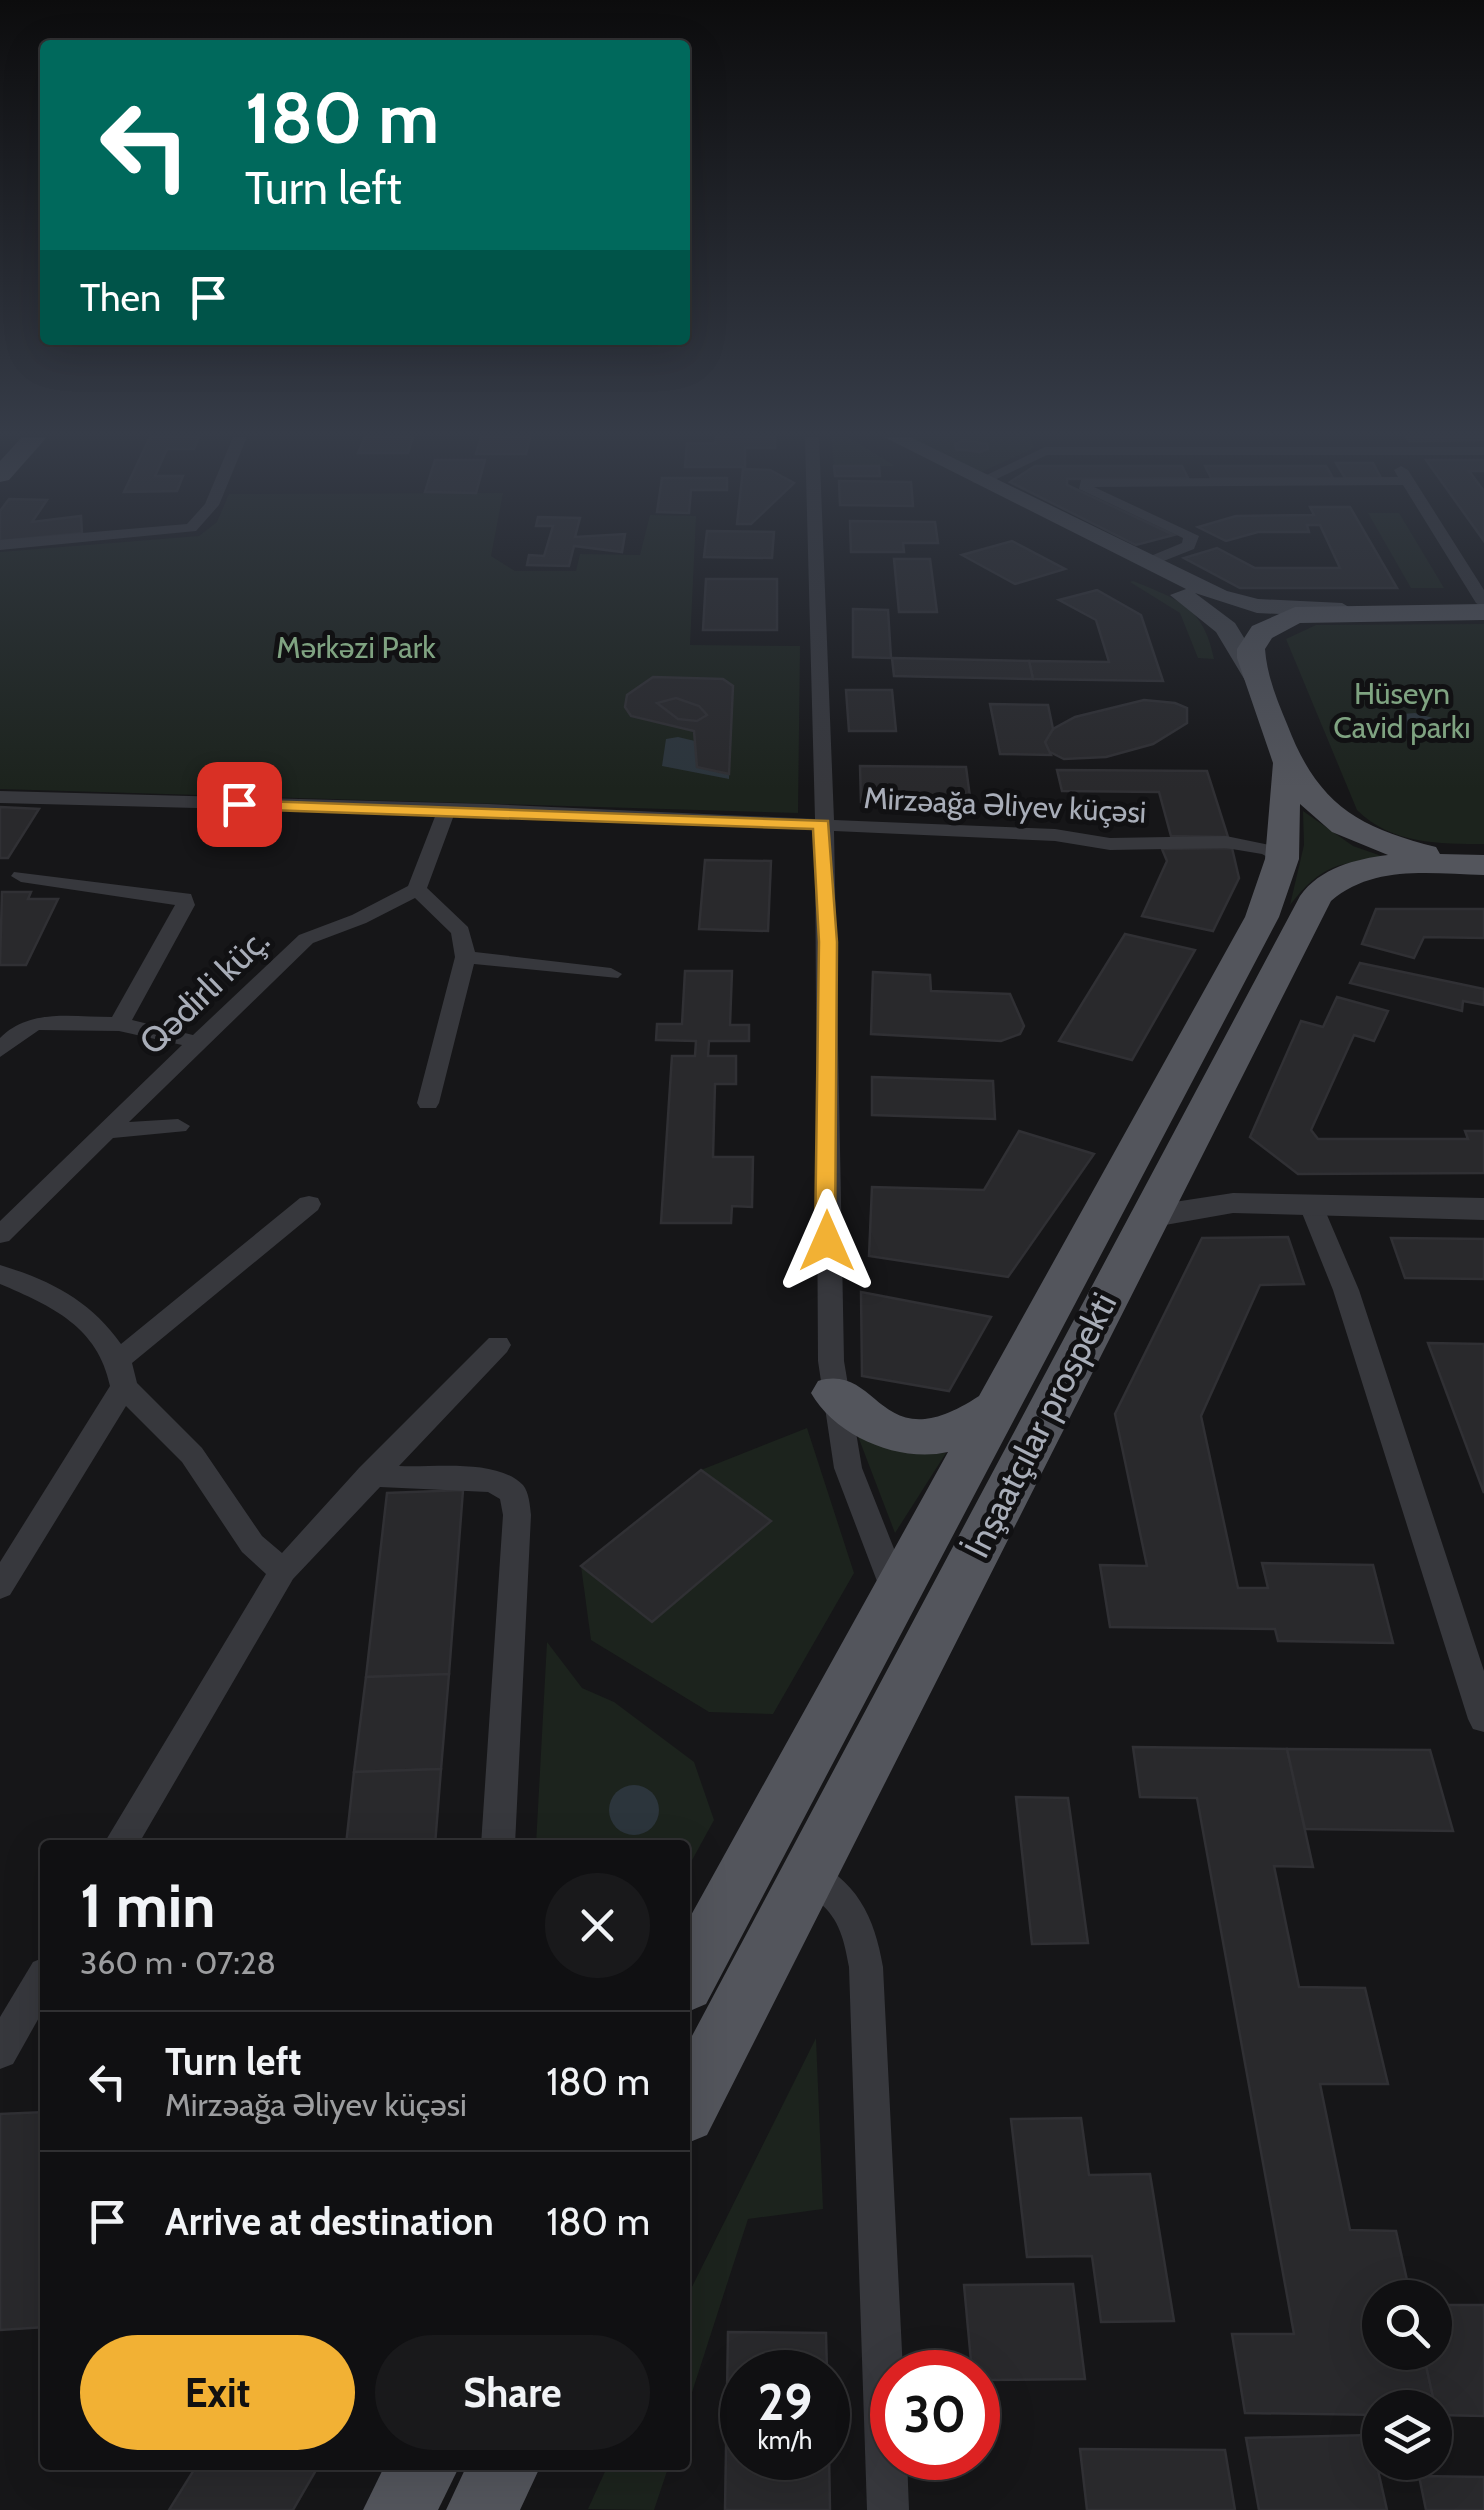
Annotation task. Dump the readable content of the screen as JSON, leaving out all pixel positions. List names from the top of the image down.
{
  "streets": {
    "main road": ["İnşaatçılar prospekti"],
    "street": ["Mirzəağa Əliyev küçəsi", "Qədirli küç."]
  },
  "crossings": [
    ["Mirzəağa Əliyev küçəsi", "İnşaatçılar prospekti"]
  ],
  "parks": ["Mərkəzi Park", "Hüseyn Cavid parkı"],
  "page": {
    "turn": ["180 m", "Turn left"],
    "then": "Then",
    "heading": ["1 min", "360 m · 07:28"],
    "list": [
      {
        "name": "Turn left",
        "note": "Mirzəağa Əliyev küçəsi",
        "value": "180 m"
      },
      {
        "name": "Arrive at destination",
        "value": "180 m"
      }
    ],
    "buttons": ["Exit", "Share"],
    "speed": "29 km/h",
    "limit": "30"
  }
}
